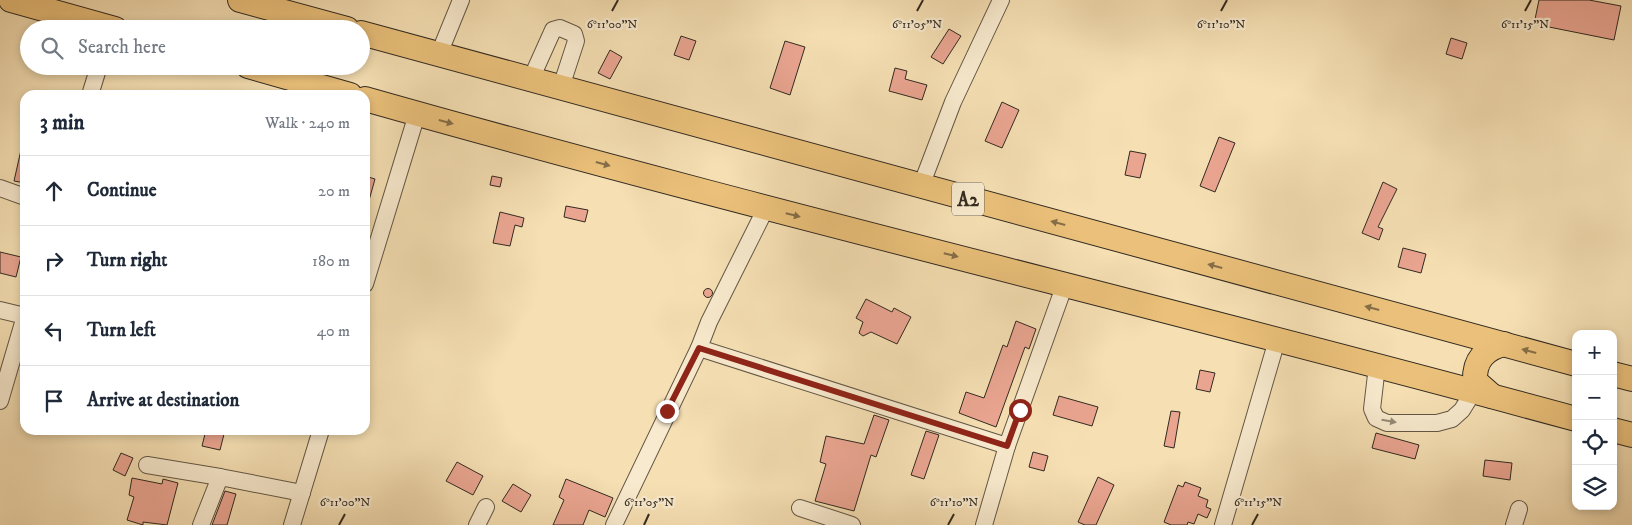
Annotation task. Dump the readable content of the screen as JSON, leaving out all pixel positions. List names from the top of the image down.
{
  "streets": {
    "highway": ["A2"]
  },
  "page": {
    "search": "Search here",
    "heading": ["3 min", "Walk · 240 m"],
    "list": [
      ["Continue", "20 m"],
      ["Turn right", "180 m"],
      ["Turn left", "40 m"],
      "Arrive at destination"
    ],
    "map_buttons": ["+", "−"]
  },
  "coordinates": [
    "6°11'00\"N",
    "6°11'05\"N",
    "6°11'10\"N",
    "6°11'15\"N"
  ]
}
